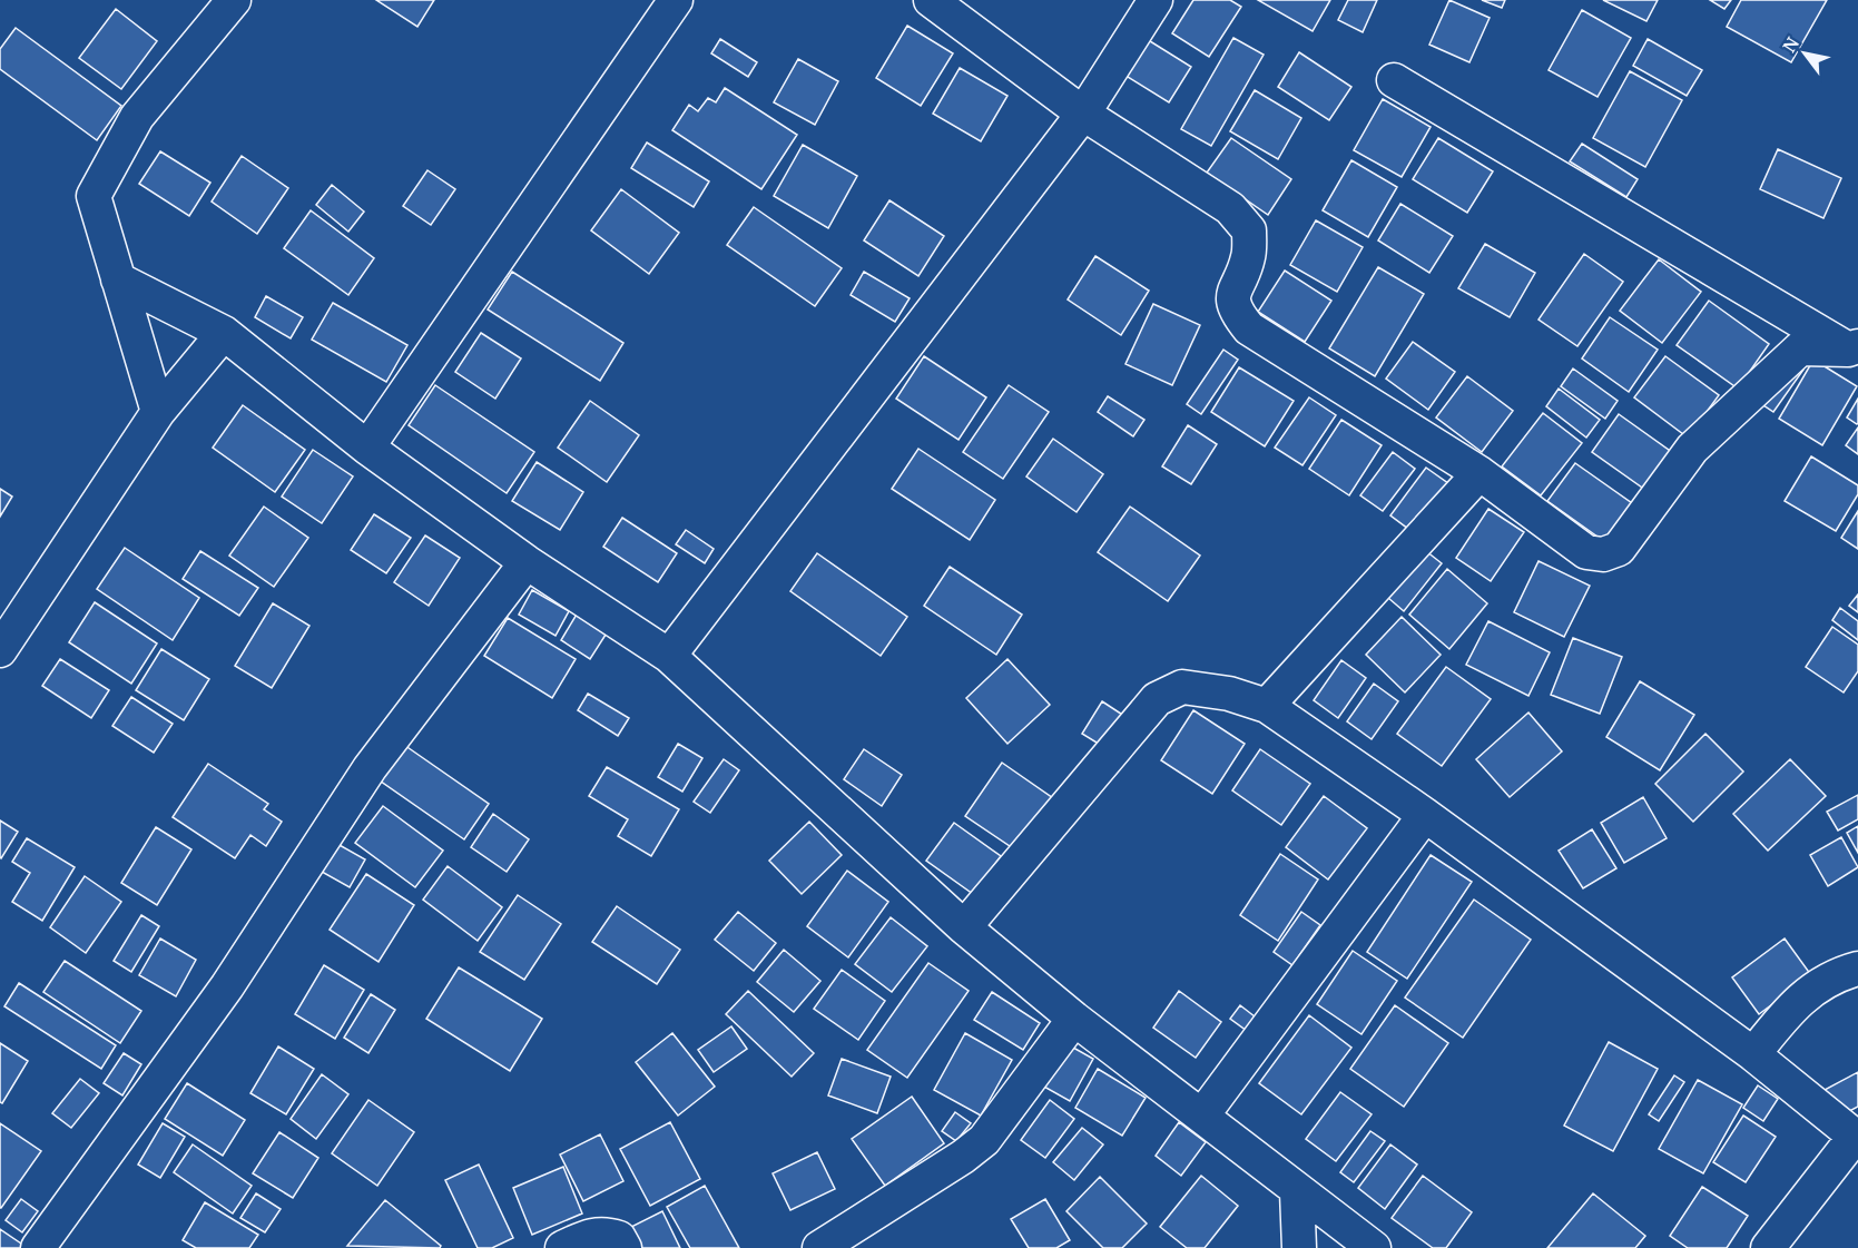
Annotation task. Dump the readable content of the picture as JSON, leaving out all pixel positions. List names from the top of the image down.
{
  "north": "top left"
}
